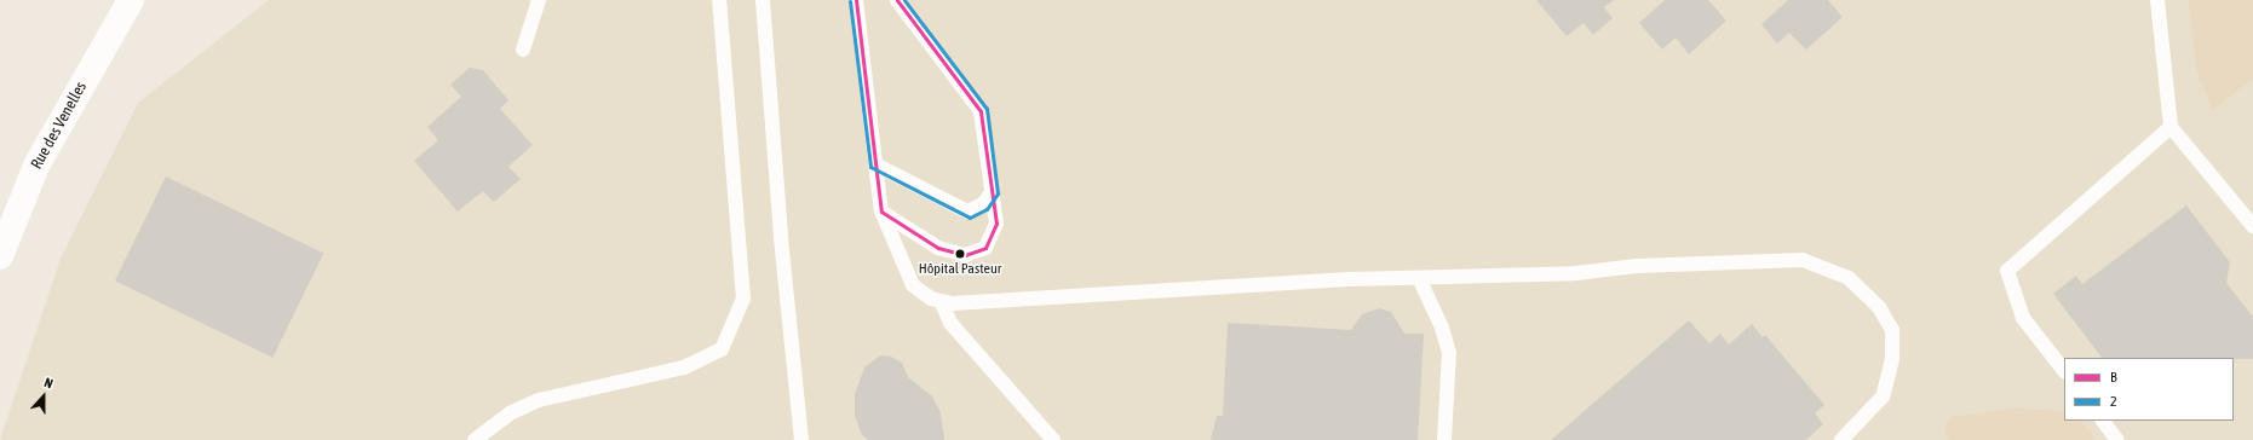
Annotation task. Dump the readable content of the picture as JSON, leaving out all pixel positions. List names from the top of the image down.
{
  "streets": {
    "street": ["Rue des Venelles"]
  },
  "places": ["Hôpital Pasteur"],
  "lines": ["transit line B", "transit line 2"],
  "legend": ["B", "2"],
  "north": "top"
}
